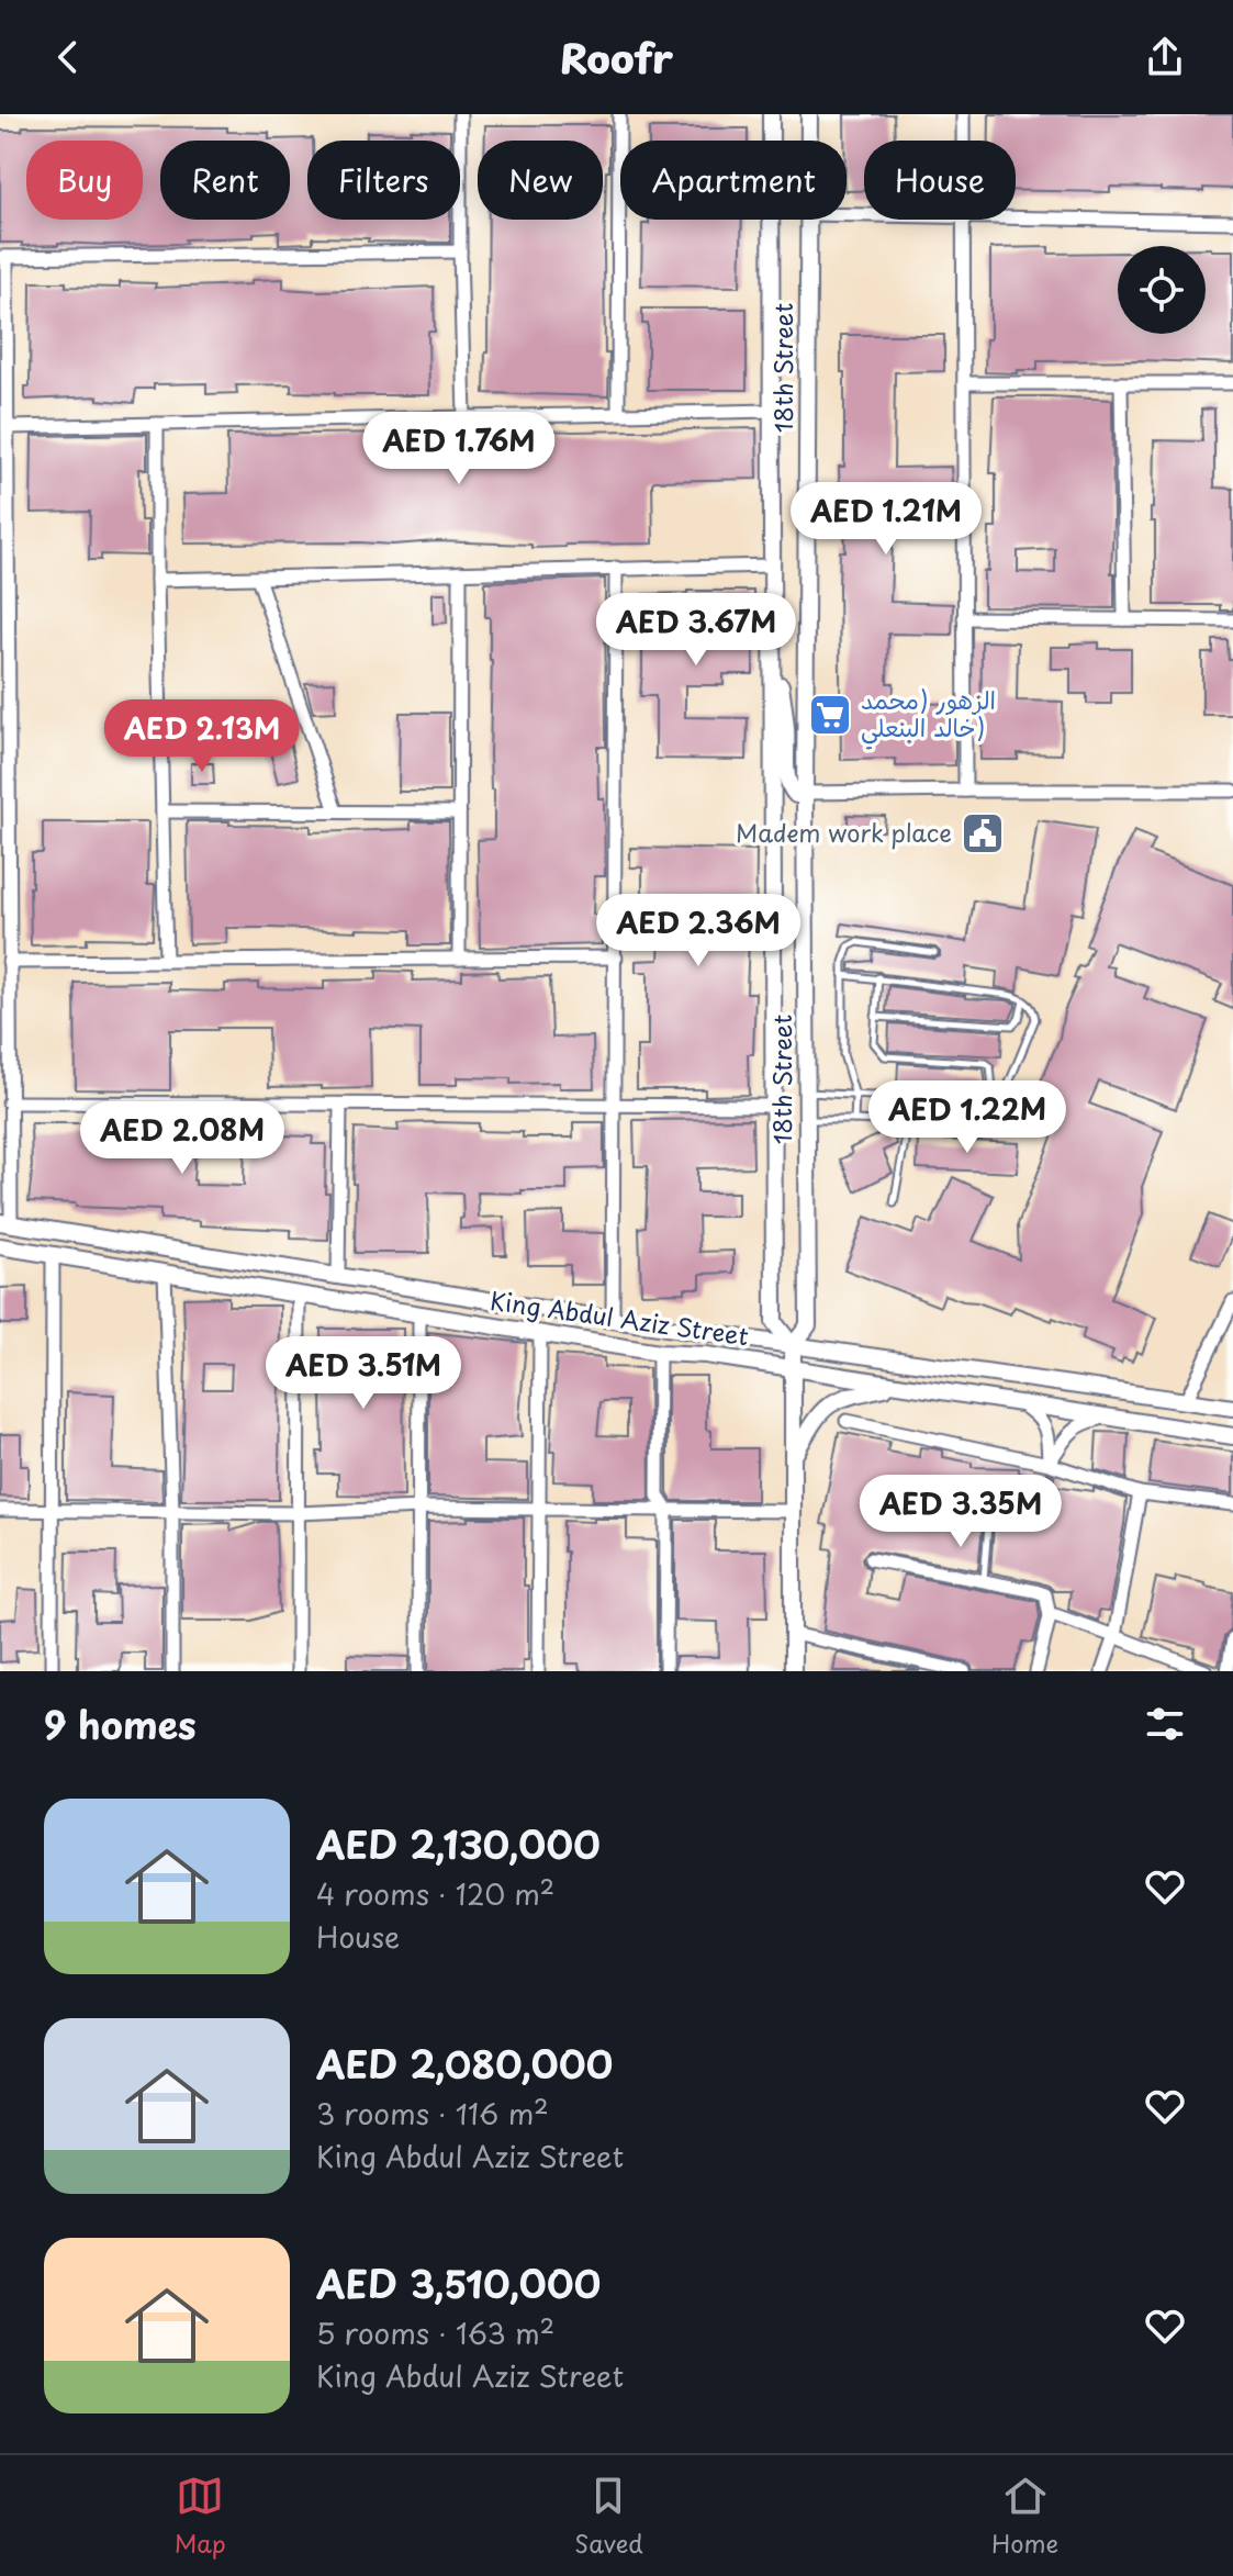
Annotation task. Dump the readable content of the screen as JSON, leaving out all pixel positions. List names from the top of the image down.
{
  "streets": {
    "street": ["18th Street", "King Abdul Aziz Street"]
  },
  "crossings": [
    ["18th Street", "King Abdul Aziz Street"]
  ],
  "places": {
    "supermarket": ["الزهور (محمد خالد البنعلي)"],
    "public building": ["Madem work place"]
  },
  "page": {
    "header": "Roofr",
    "chip": [
      "Buy",
      "Rent",
      "Filters",
      "New",
      "Apartment",
      "House"
    ],
    "price": [
      "AED 1.76M",
      "AED 1.21M",
      "AED 3.67M",
      "AED 2.13M",
      "AED 2.36M",
      "AED 1.22M",
      "AED 2.08M",
      "AED 3.51M",
      "AED 3.35M"
    ],
    "heading": "9 homes",
    "list": [
      {
        "name": "AED 2,130,000",
        "note": "4 rooms · 120 m² · House"
      },
      {
        "name": "AED 2,080,000",
        "note": "3 rooms · 116 m² · King Abdul Aziz Street"
      },
      {
        "name": "AED 3,510,000",
        "note": "5 rooms · 163 m² · King Abdul Aziz Street"
      }
    ],
    "tabs": ["Map", "Saved", "Home"]
  }
}
